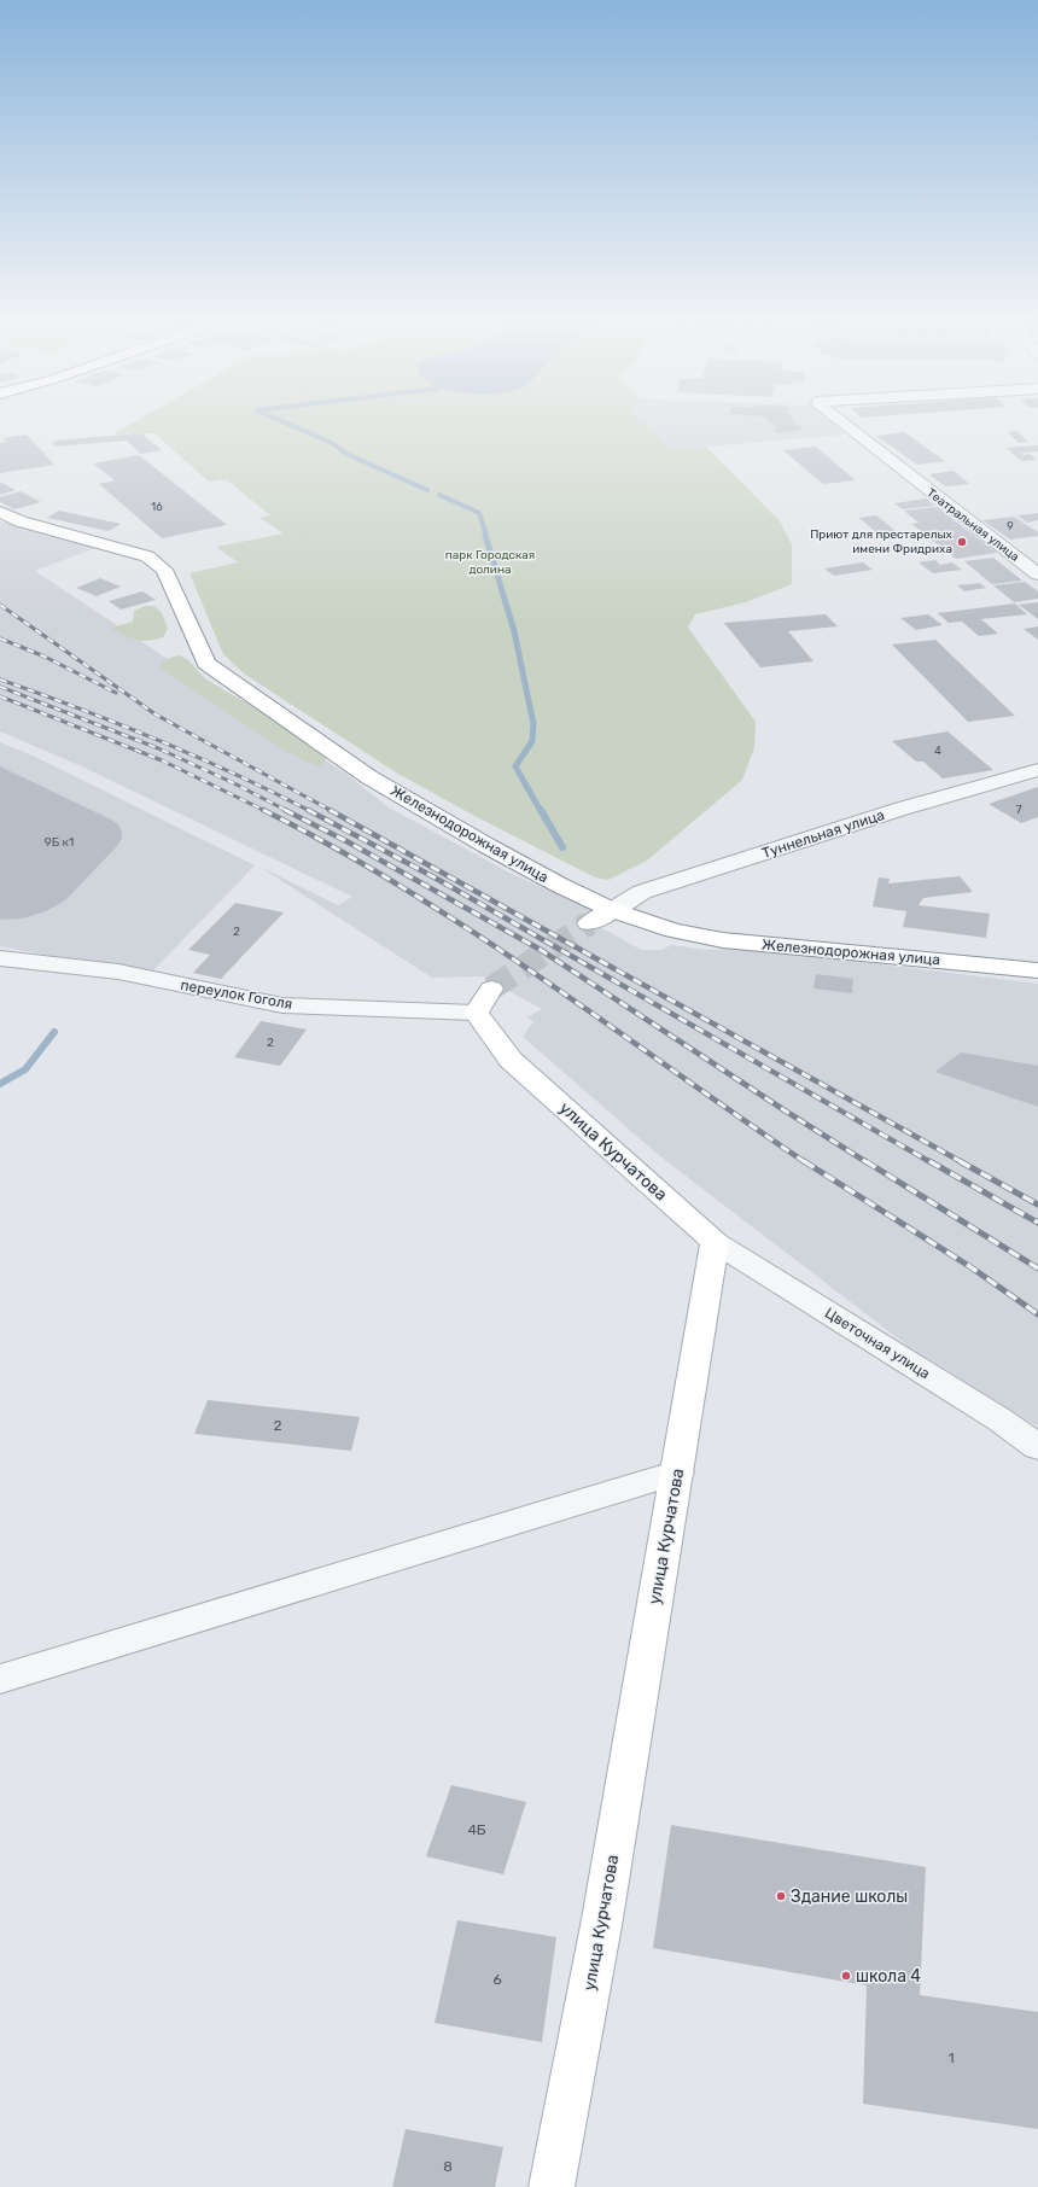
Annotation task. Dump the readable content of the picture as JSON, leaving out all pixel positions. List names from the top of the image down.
{
  "streets": {
    "main road": ["Железнодорожная улица", "улица Курчатова"],
    "street": [
      "Театральная улица",
      "Туннельная улица",
      "переулок Гоголя",
      "Цветочная улица"
    ]
  },
  "crossings": [
    ["Железнодорожная улица", "Туннельная улица"],
    ["переулок Гоголя", "улица Курчатова"],
    ["улица Курчатова", "Цветочная улица"]
  ],
  "parks": ["парк Городская долина"],
  "places": ["Приют для престарелых имени Фридриха", "Здание школы", "школа 4"],
  "house_numbers": [
    "16",
    "9",
    "4",
    "7",
    "9Б к1",
    "2",
    "2",
    "2",
    "4Б",
    "6",
    "1",
    "8"
  ]
}
